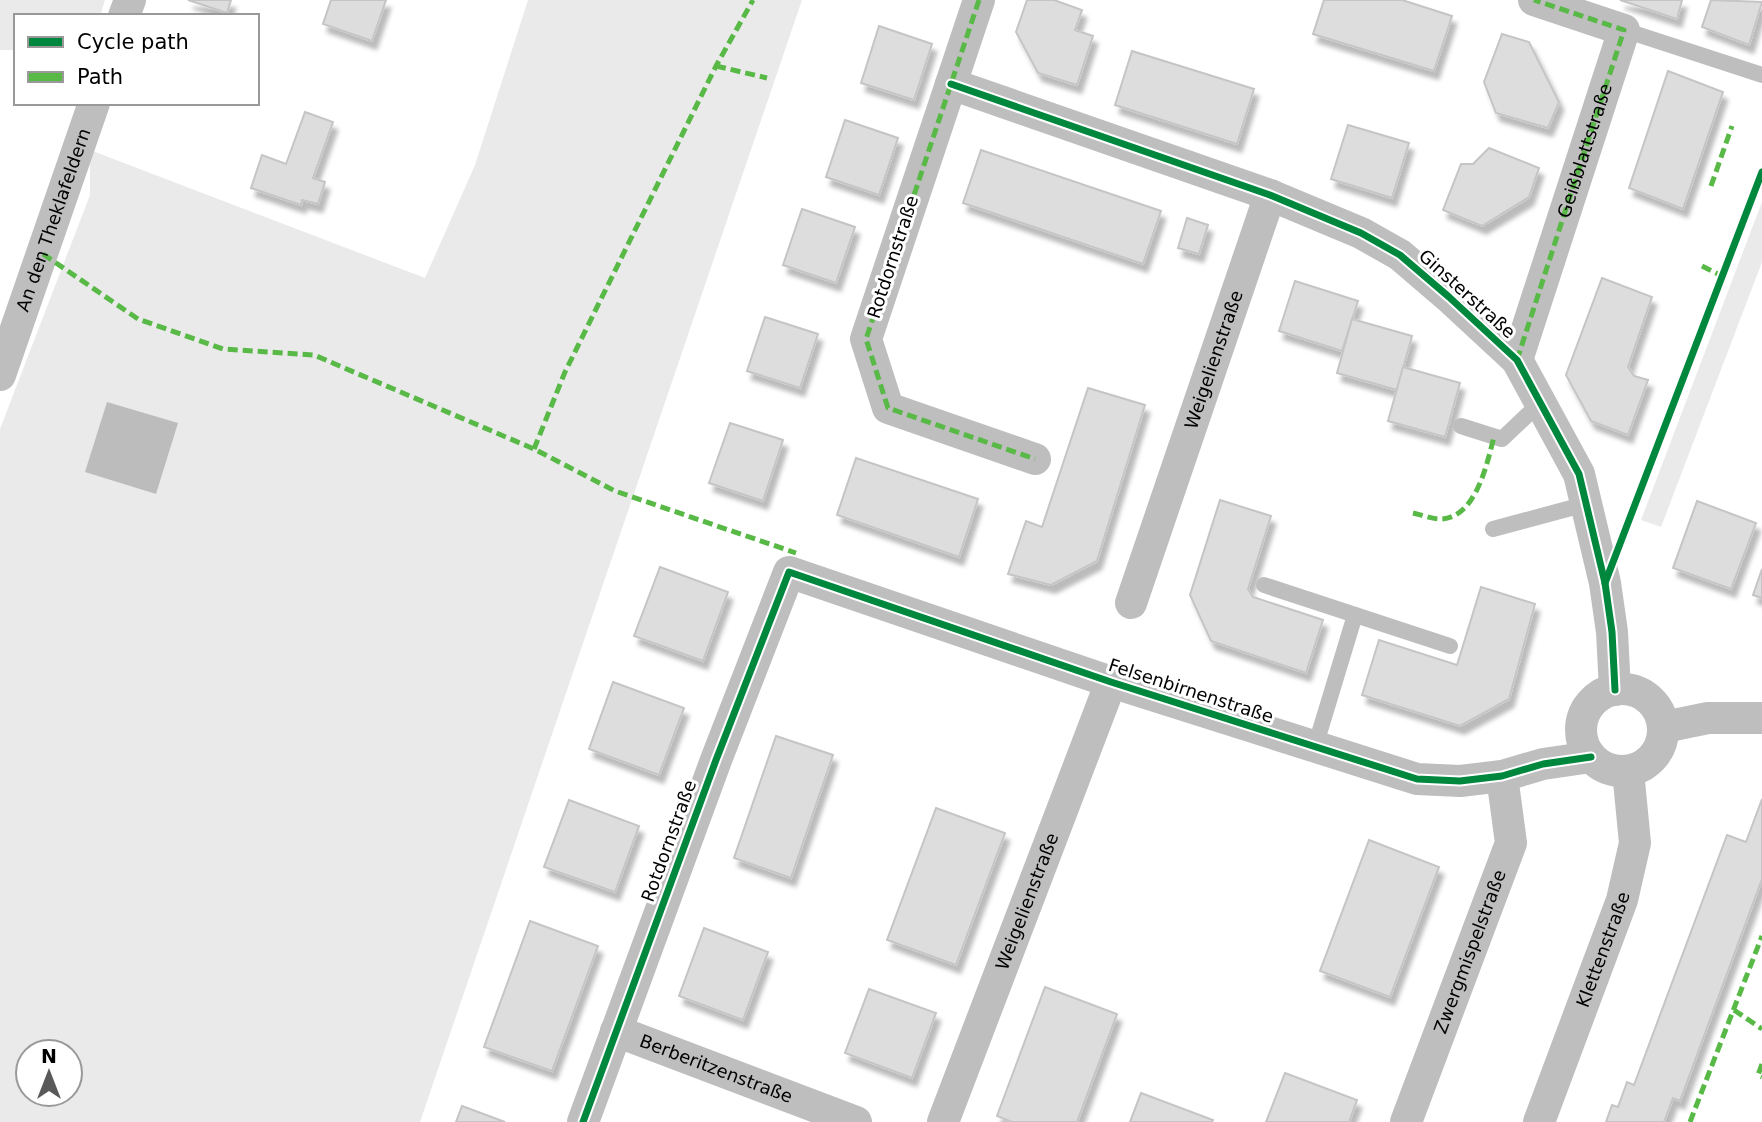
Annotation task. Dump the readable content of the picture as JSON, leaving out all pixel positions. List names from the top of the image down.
{
  "streets": {
    "street": [
      "Geißblattstraße",
      "An den Theklafeldern",
      "Rotdornstraße",
      "Ginsterstraße",
      "Weigelienstraße",
      "Felsenbirnenstraße",
      "Klettenstraße",
      "Zwergmispelstraße",
      "Berberitzenstraße"
    ]
  },
  "crossings": [
    ["Geißblattstraße", "Ginsterstraße"],
    ["Rotdornstraße", "Ginsterstraße"],
    ["Rotdornstraße", "Felsenbirnenstraße"],
    ["Rotdornstraße", "Berberitzenstraße"],
    ["Ginsterstraße", "Weigelienstraße"],
    ["Ginsterstraße", "Felsenbirnenstraße"],
    ["Ginsterstraße", "Klettenstraße"],
    ["Weigelienstraße", "Felsenbirnenstraße"],
    ["Felsenbirnenstraße", "Klettenstraße"],
    ["Felsenbirnenstraße", "Zwergmispelstraße"]
  ],
  "legend": ["Cycle path", "Path"],
  "north": "top"
}
